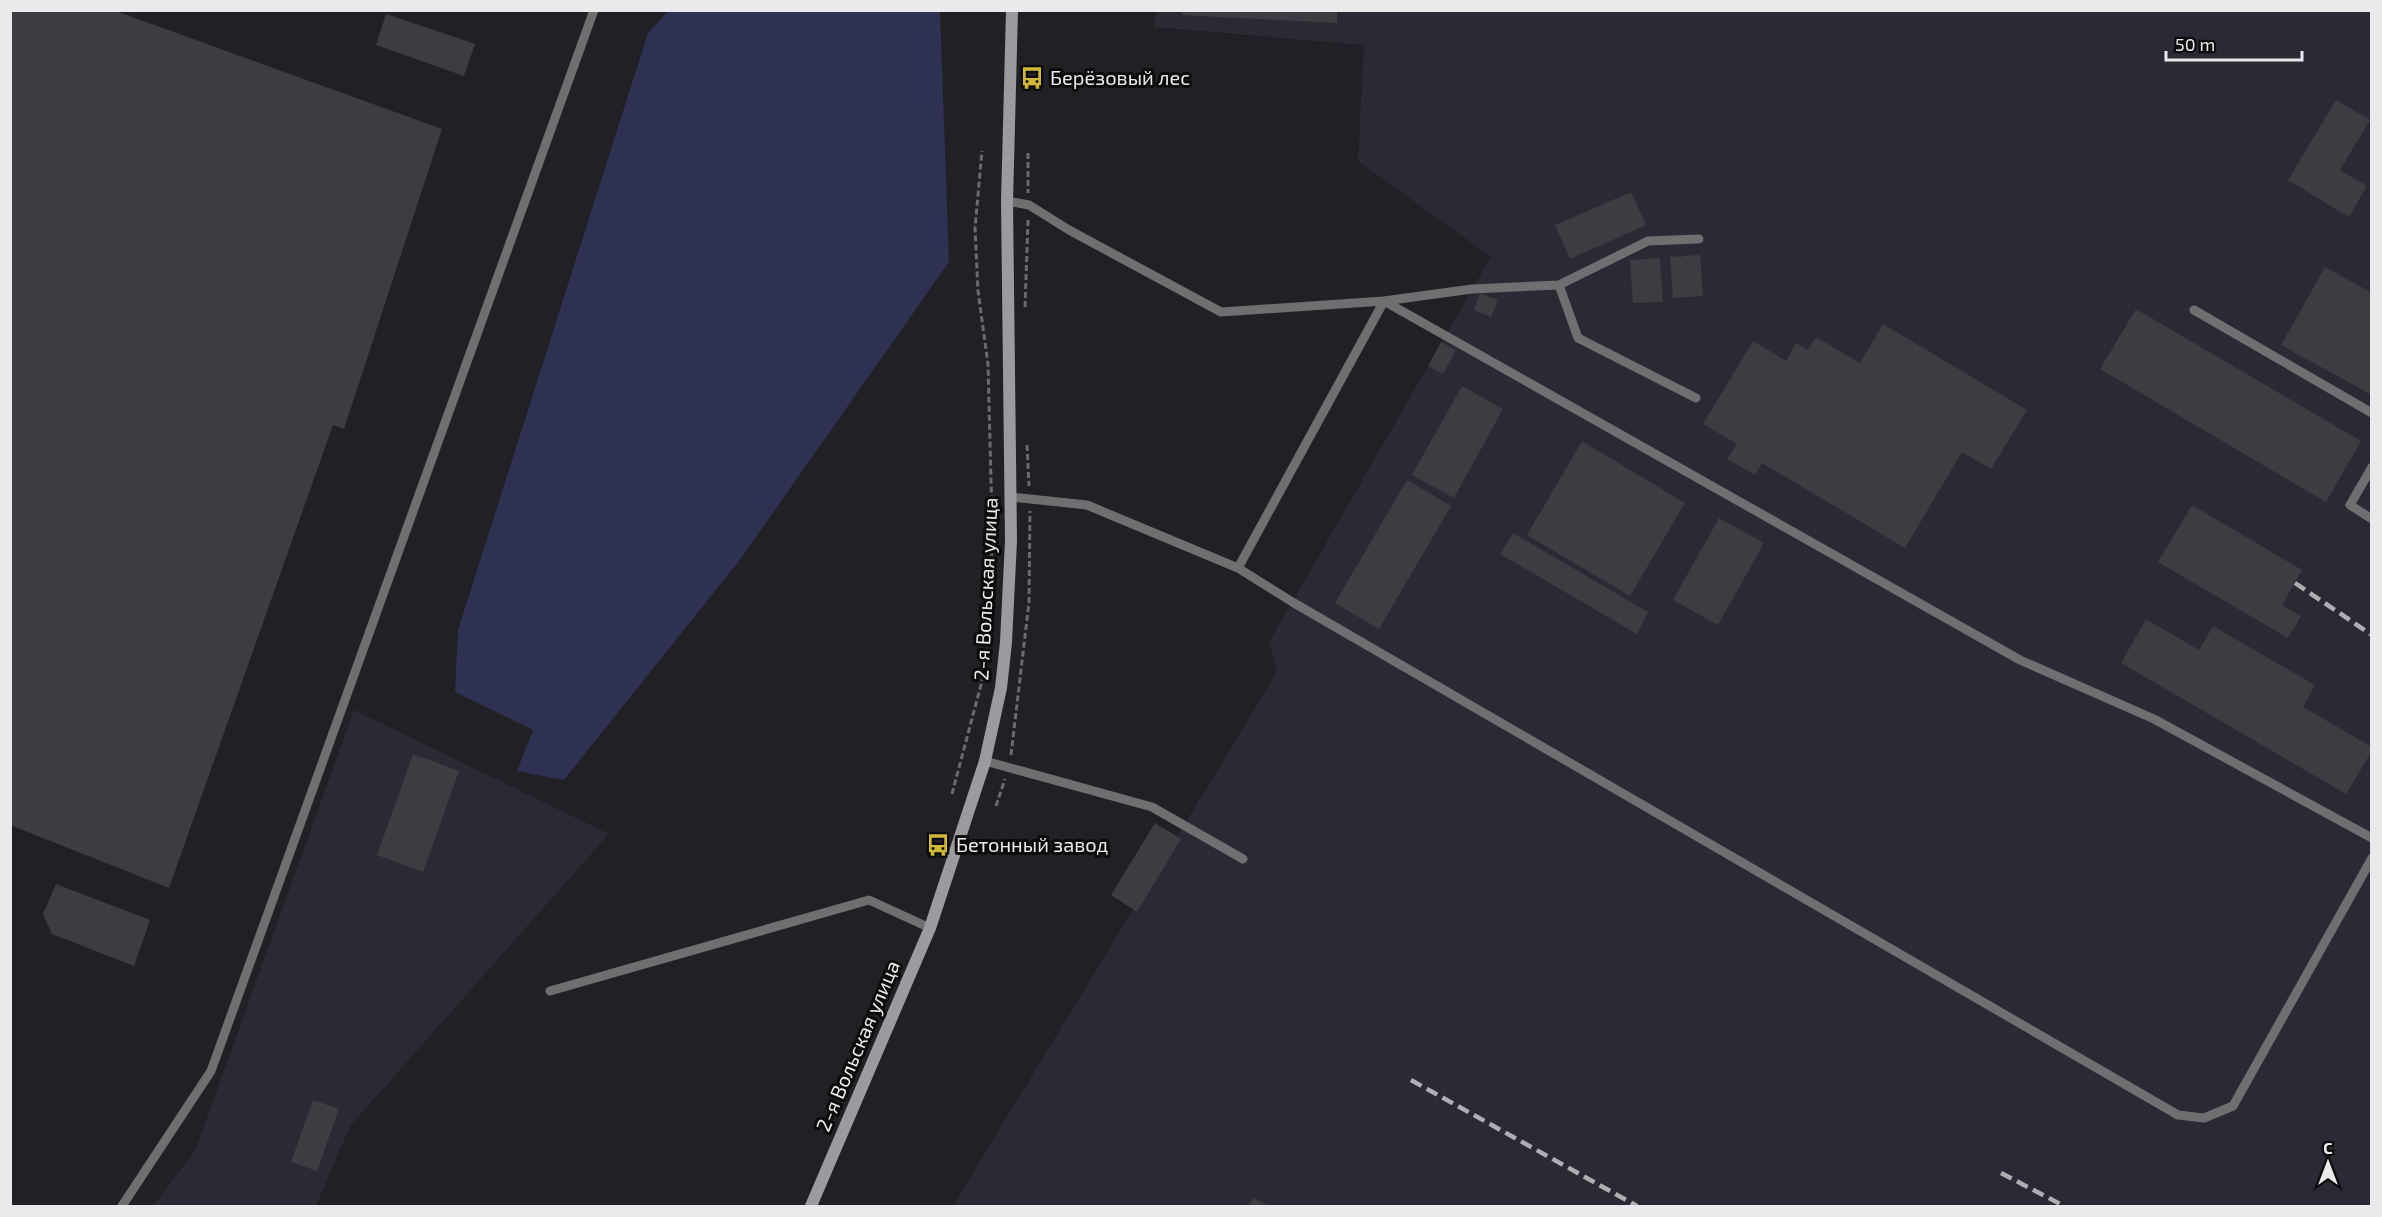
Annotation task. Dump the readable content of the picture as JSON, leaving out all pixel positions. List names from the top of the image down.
{
  "streets": {
    "main road": ["2-я Вольская улица"]
  },
  "places": {
    "bus stop": ["Берёзовый лес", "Бетонный завод"]
  },
  "scale_bar": "50 m",
  "north": "top"
}
